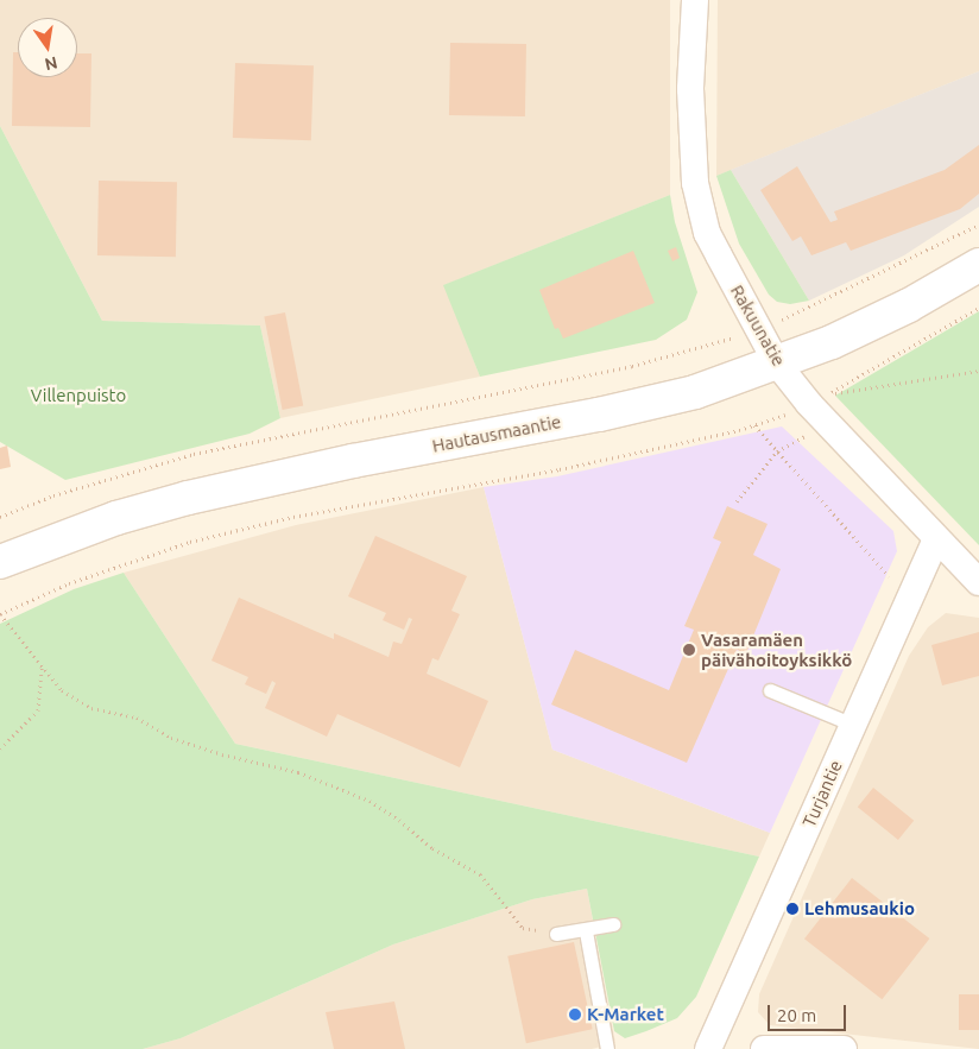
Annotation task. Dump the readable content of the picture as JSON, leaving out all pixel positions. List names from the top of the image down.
{
  "streets": {
    "street": ["Rakuunatie", "Hautausmaantie", "Turjantie"]
  },
  "crossings": [
    ["Rakuunatie", "Hautausmaantie"],
    ["Rakuunatie", "Turjantie"]
  ],
  "parks": ["Villenpuisto"],
  "places": ["Vasaramäen päivähoitoyksikkö", "Lehmusaukio", "K-Market"],
  "scale_bar": "20 m",
  "north": "bottom"
}
